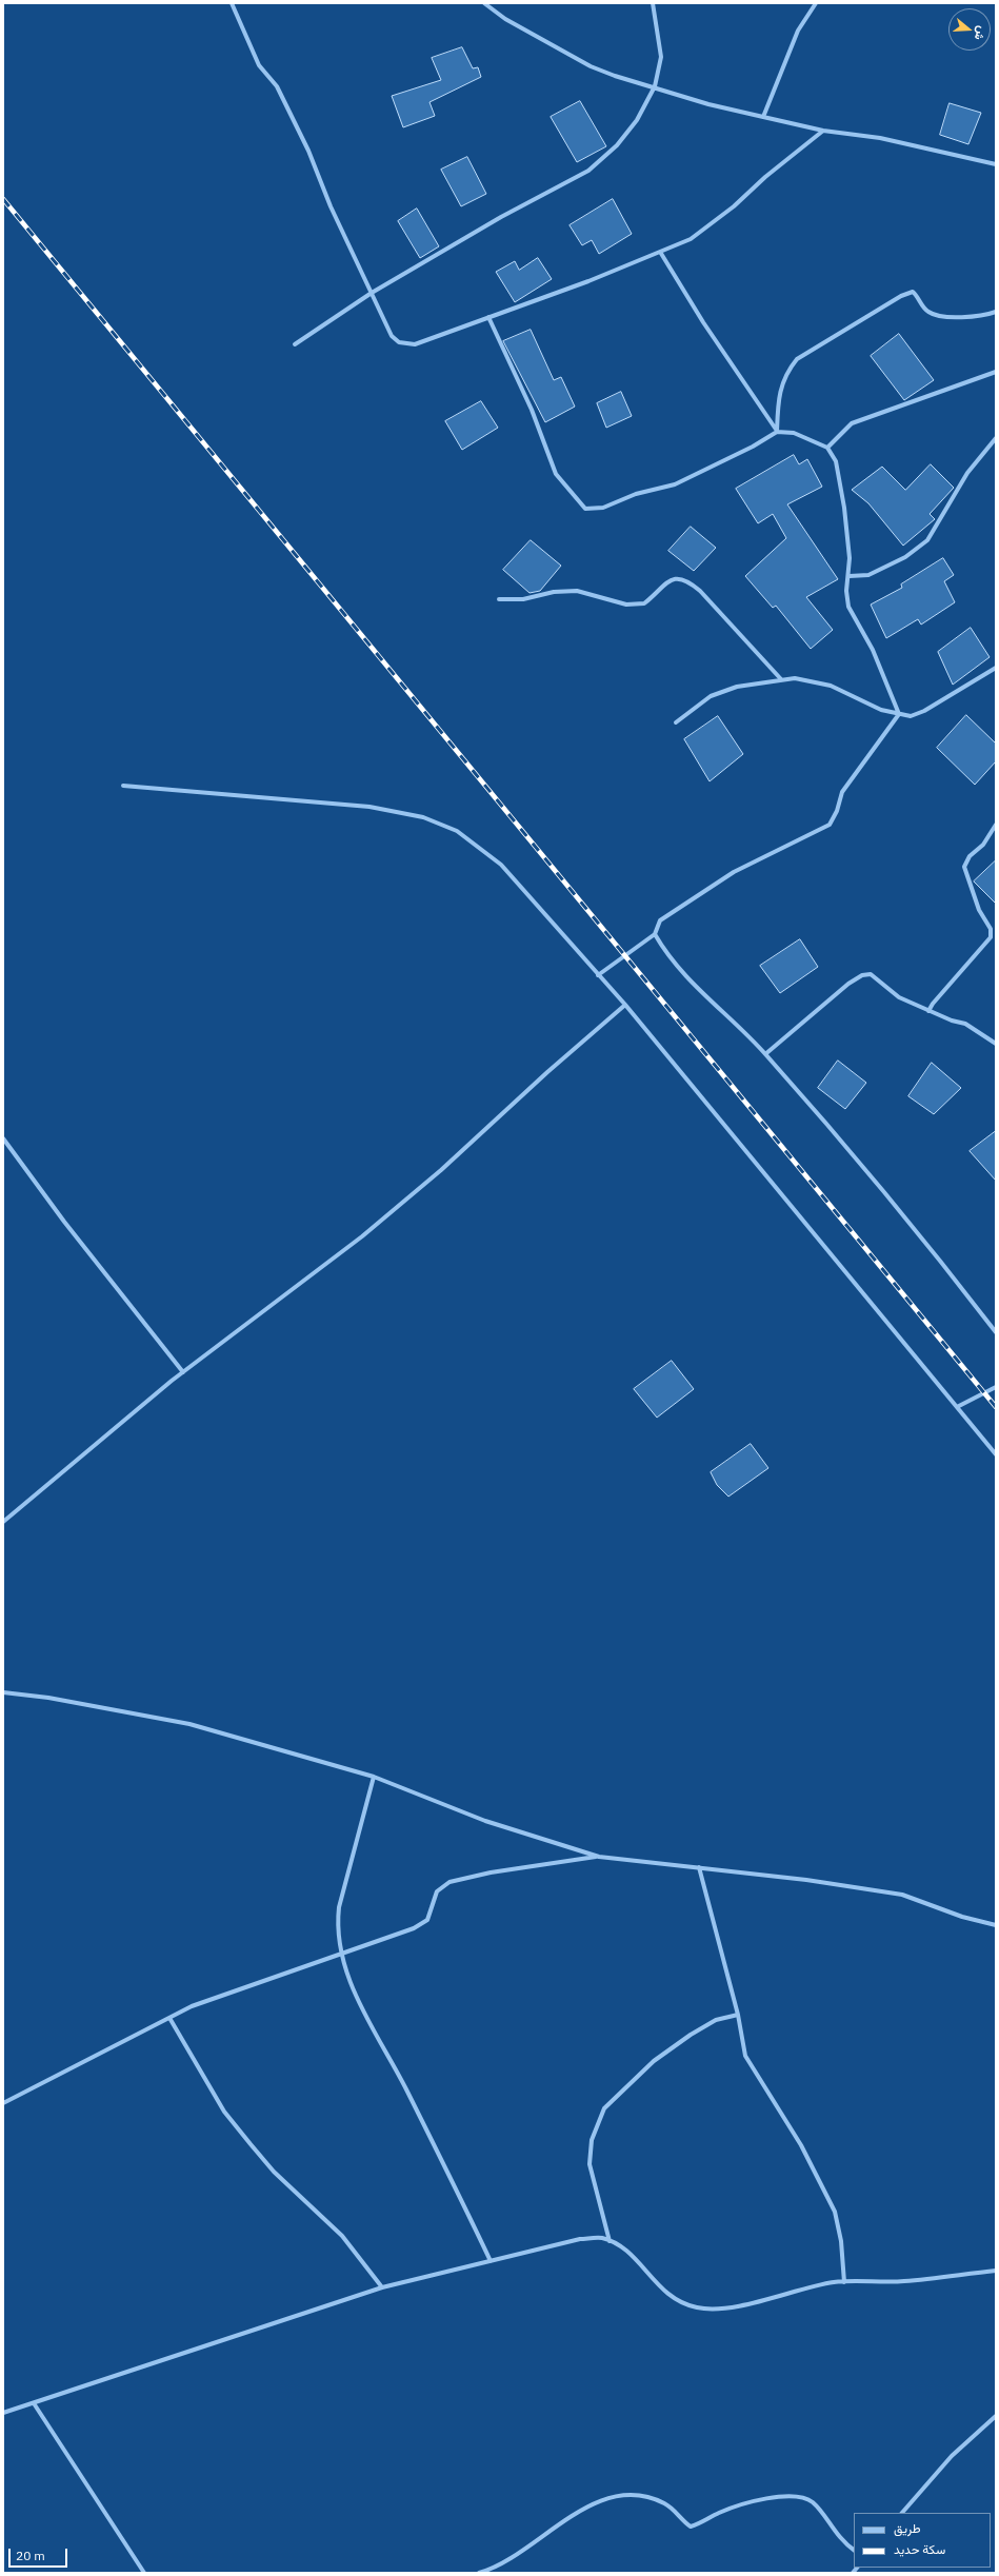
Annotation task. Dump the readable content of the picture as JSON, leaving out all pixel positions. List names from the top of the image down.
{
  "legend": ["طريق", "سكة حديد"],
  "scale_bar": "20 m",
  "north": "right"
}
